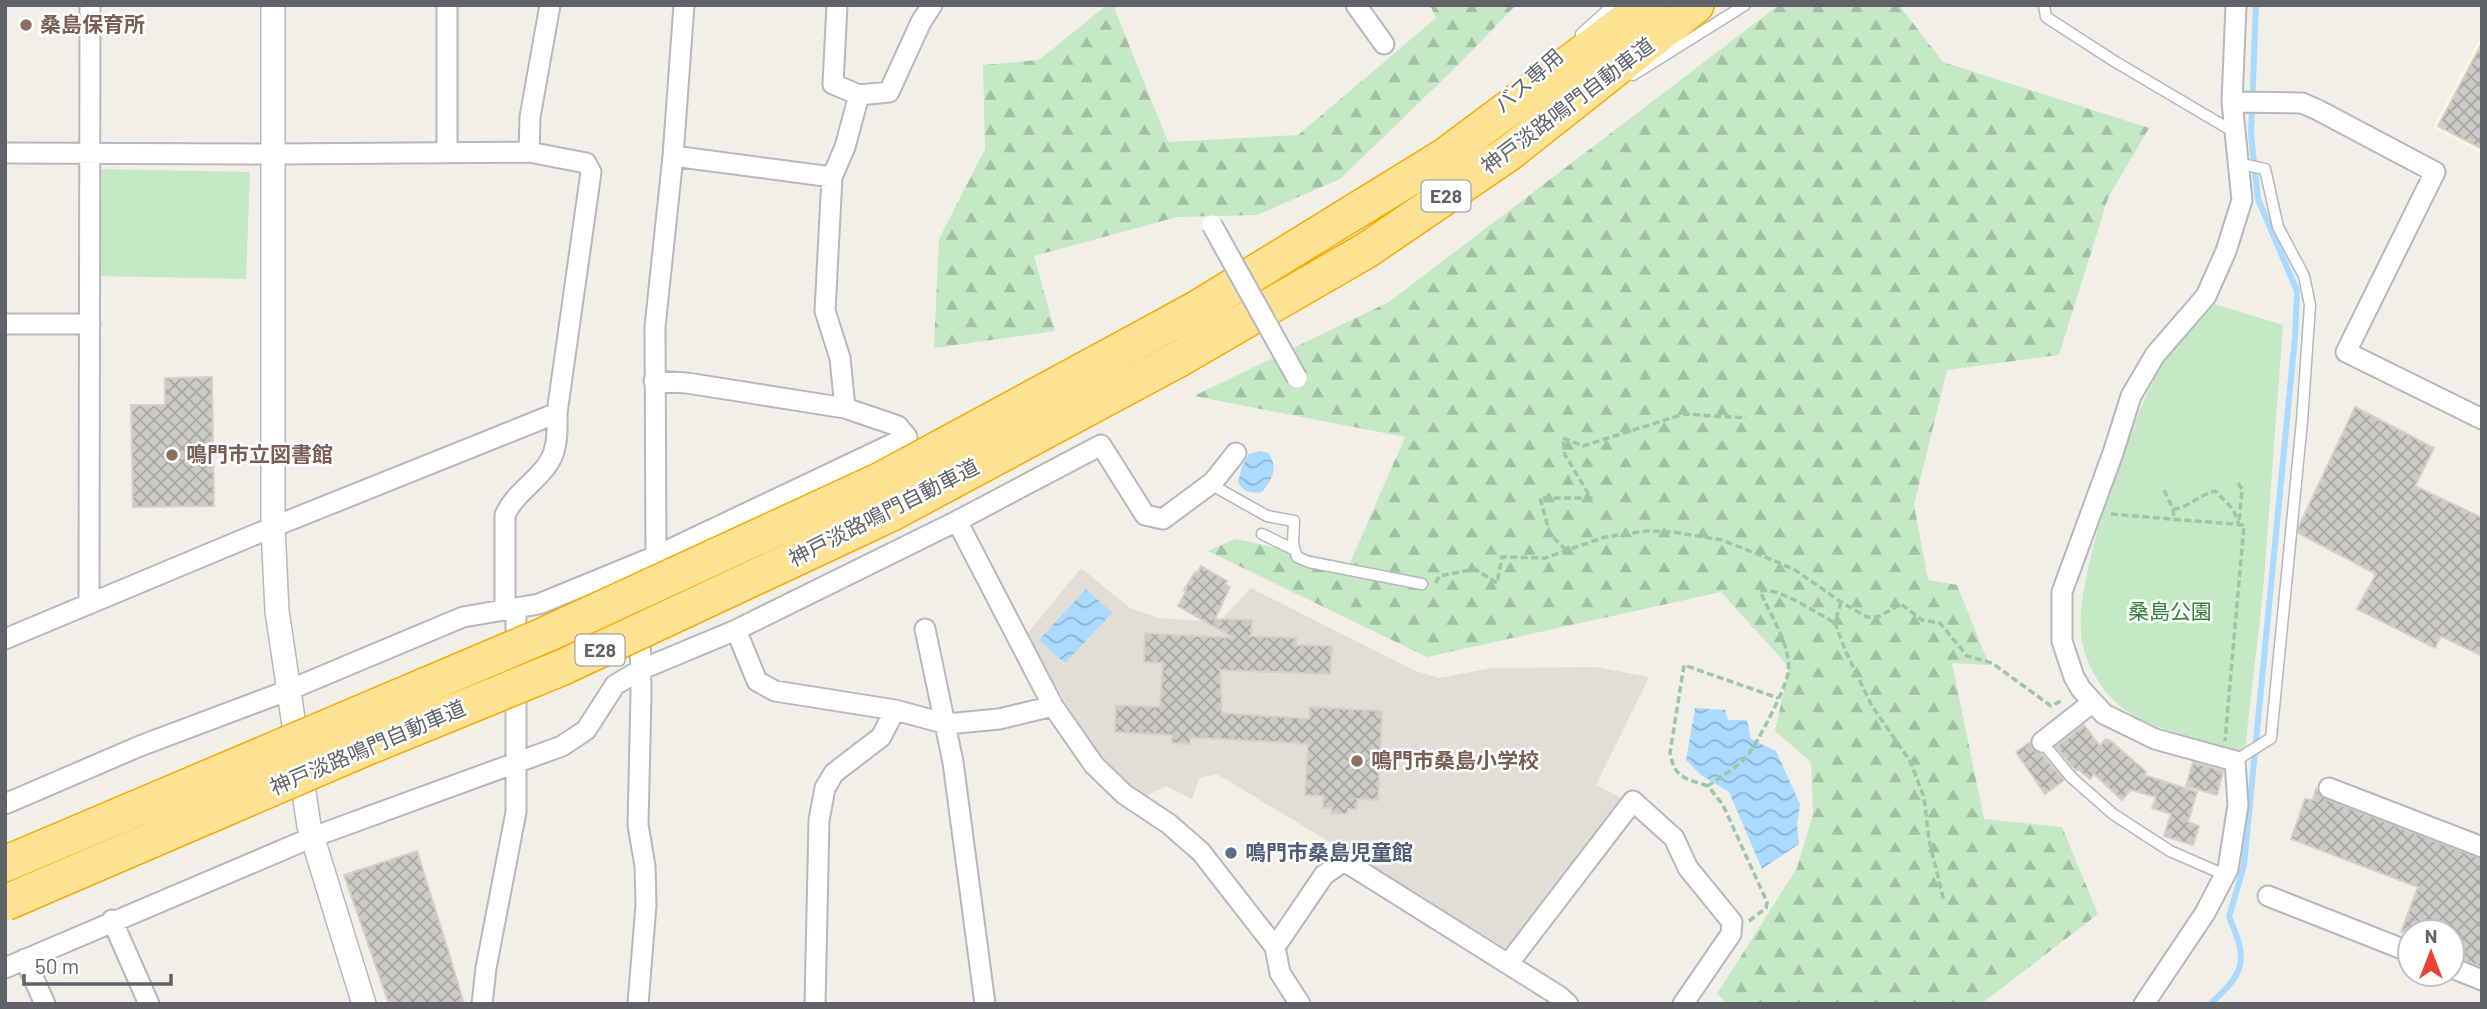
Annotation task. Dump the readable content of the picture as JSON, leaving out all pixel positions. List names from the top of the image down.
{
  "streets": {
    "highway": ["神戸淡路鳴門自動車道", "E28"],
    "lane": ["バス専用"]
  },
  "crossings": [
    ["バス専用", "神戸淡路鳴門自動車道"]
  ],
  "parks": ["桑島公園"],
  "places": [
    "桑島保育所",
    "鳴門市立図書館",
    "鳴門市桑島小学校",
    "鳴門市桑島児童館"
  ],
  "scale_bar": "50 m",
  "north": "top"
}
